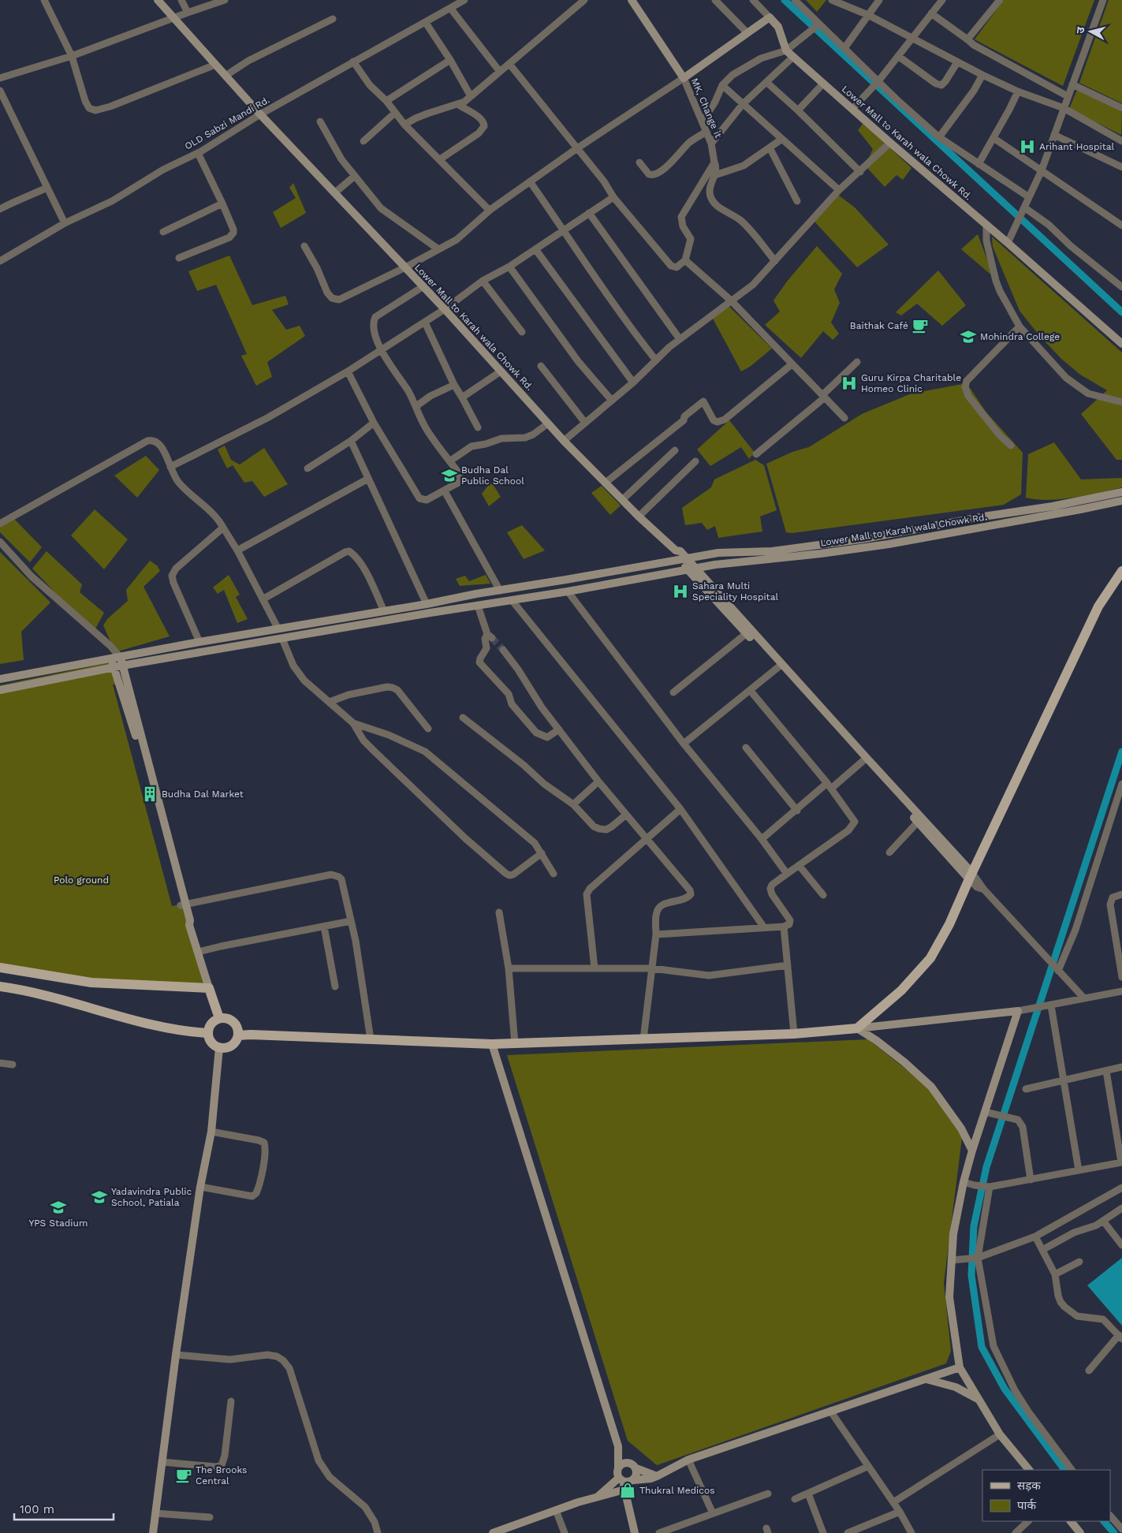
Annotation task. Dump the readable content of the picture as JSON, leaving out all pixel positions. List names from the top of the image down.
{
  "streets": {
    "street": ["MK, Change it", "OLD Sabzi Mandi Rd.", "Lower Mall to Karah wala Chowk Rd."]
  },
  "crossings": [
    ["MK, Change it", "Lower Mall to Karah wala Chowk Rd."],
    ["OLD Sabzi Mandi Rd.", "Lower Mall to Karah wala Chowk Rd."]
  ],
  "parks": ["Polo ground"],
  "places": {
    "hospital": ["Arihant Hospital", "Guru Kirpa Charitable Homeo Clinic", "Sahara Multi Speciality Hospital"],
    "cafe": ["Baithak Café", "The Brooks Central"],
    "school or university": [
      "Mohindra College",
      "Budha Dal Public School",
      "Yadavindra Public School, Patiala",
      "YPS Stadium"
    ],
    "building": ["Budha Dal Market"],
    "shop": ["Thukral Medicos"]
  },
  "legend": ["सड़क", "पार्क"],
  "scale_bar": "100 m",
  "north": "left"
}
